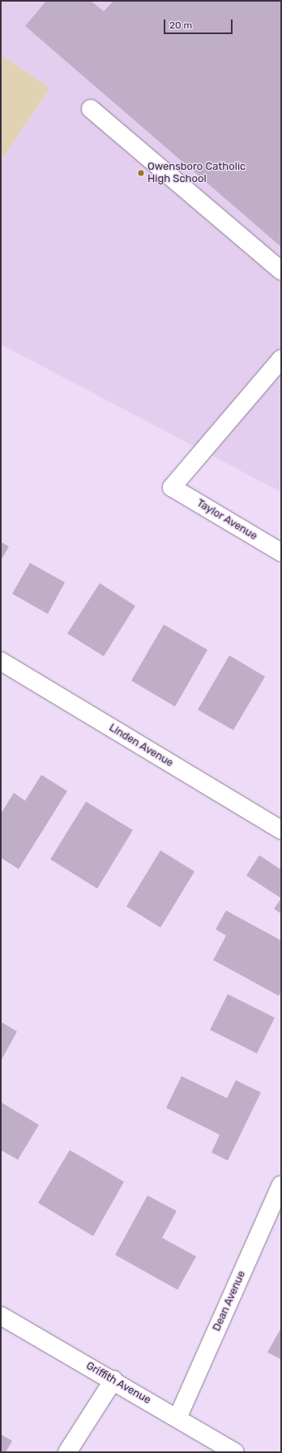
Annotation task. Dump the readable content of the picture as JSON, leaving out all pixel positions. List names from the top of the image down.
{
  "streets": {
    "street": [
      "Taylor Avenue",
      "Linden Avenue",
      "Dean Avenue",
      "Griffith Avenue"
    ]
  },
  "crossings": [
    ["Dean Avenue", "Griffith Avenue"]
  ],
  "places": ["Owensboro Catholic High School"],
  "scale_bar": "20 m"
}
